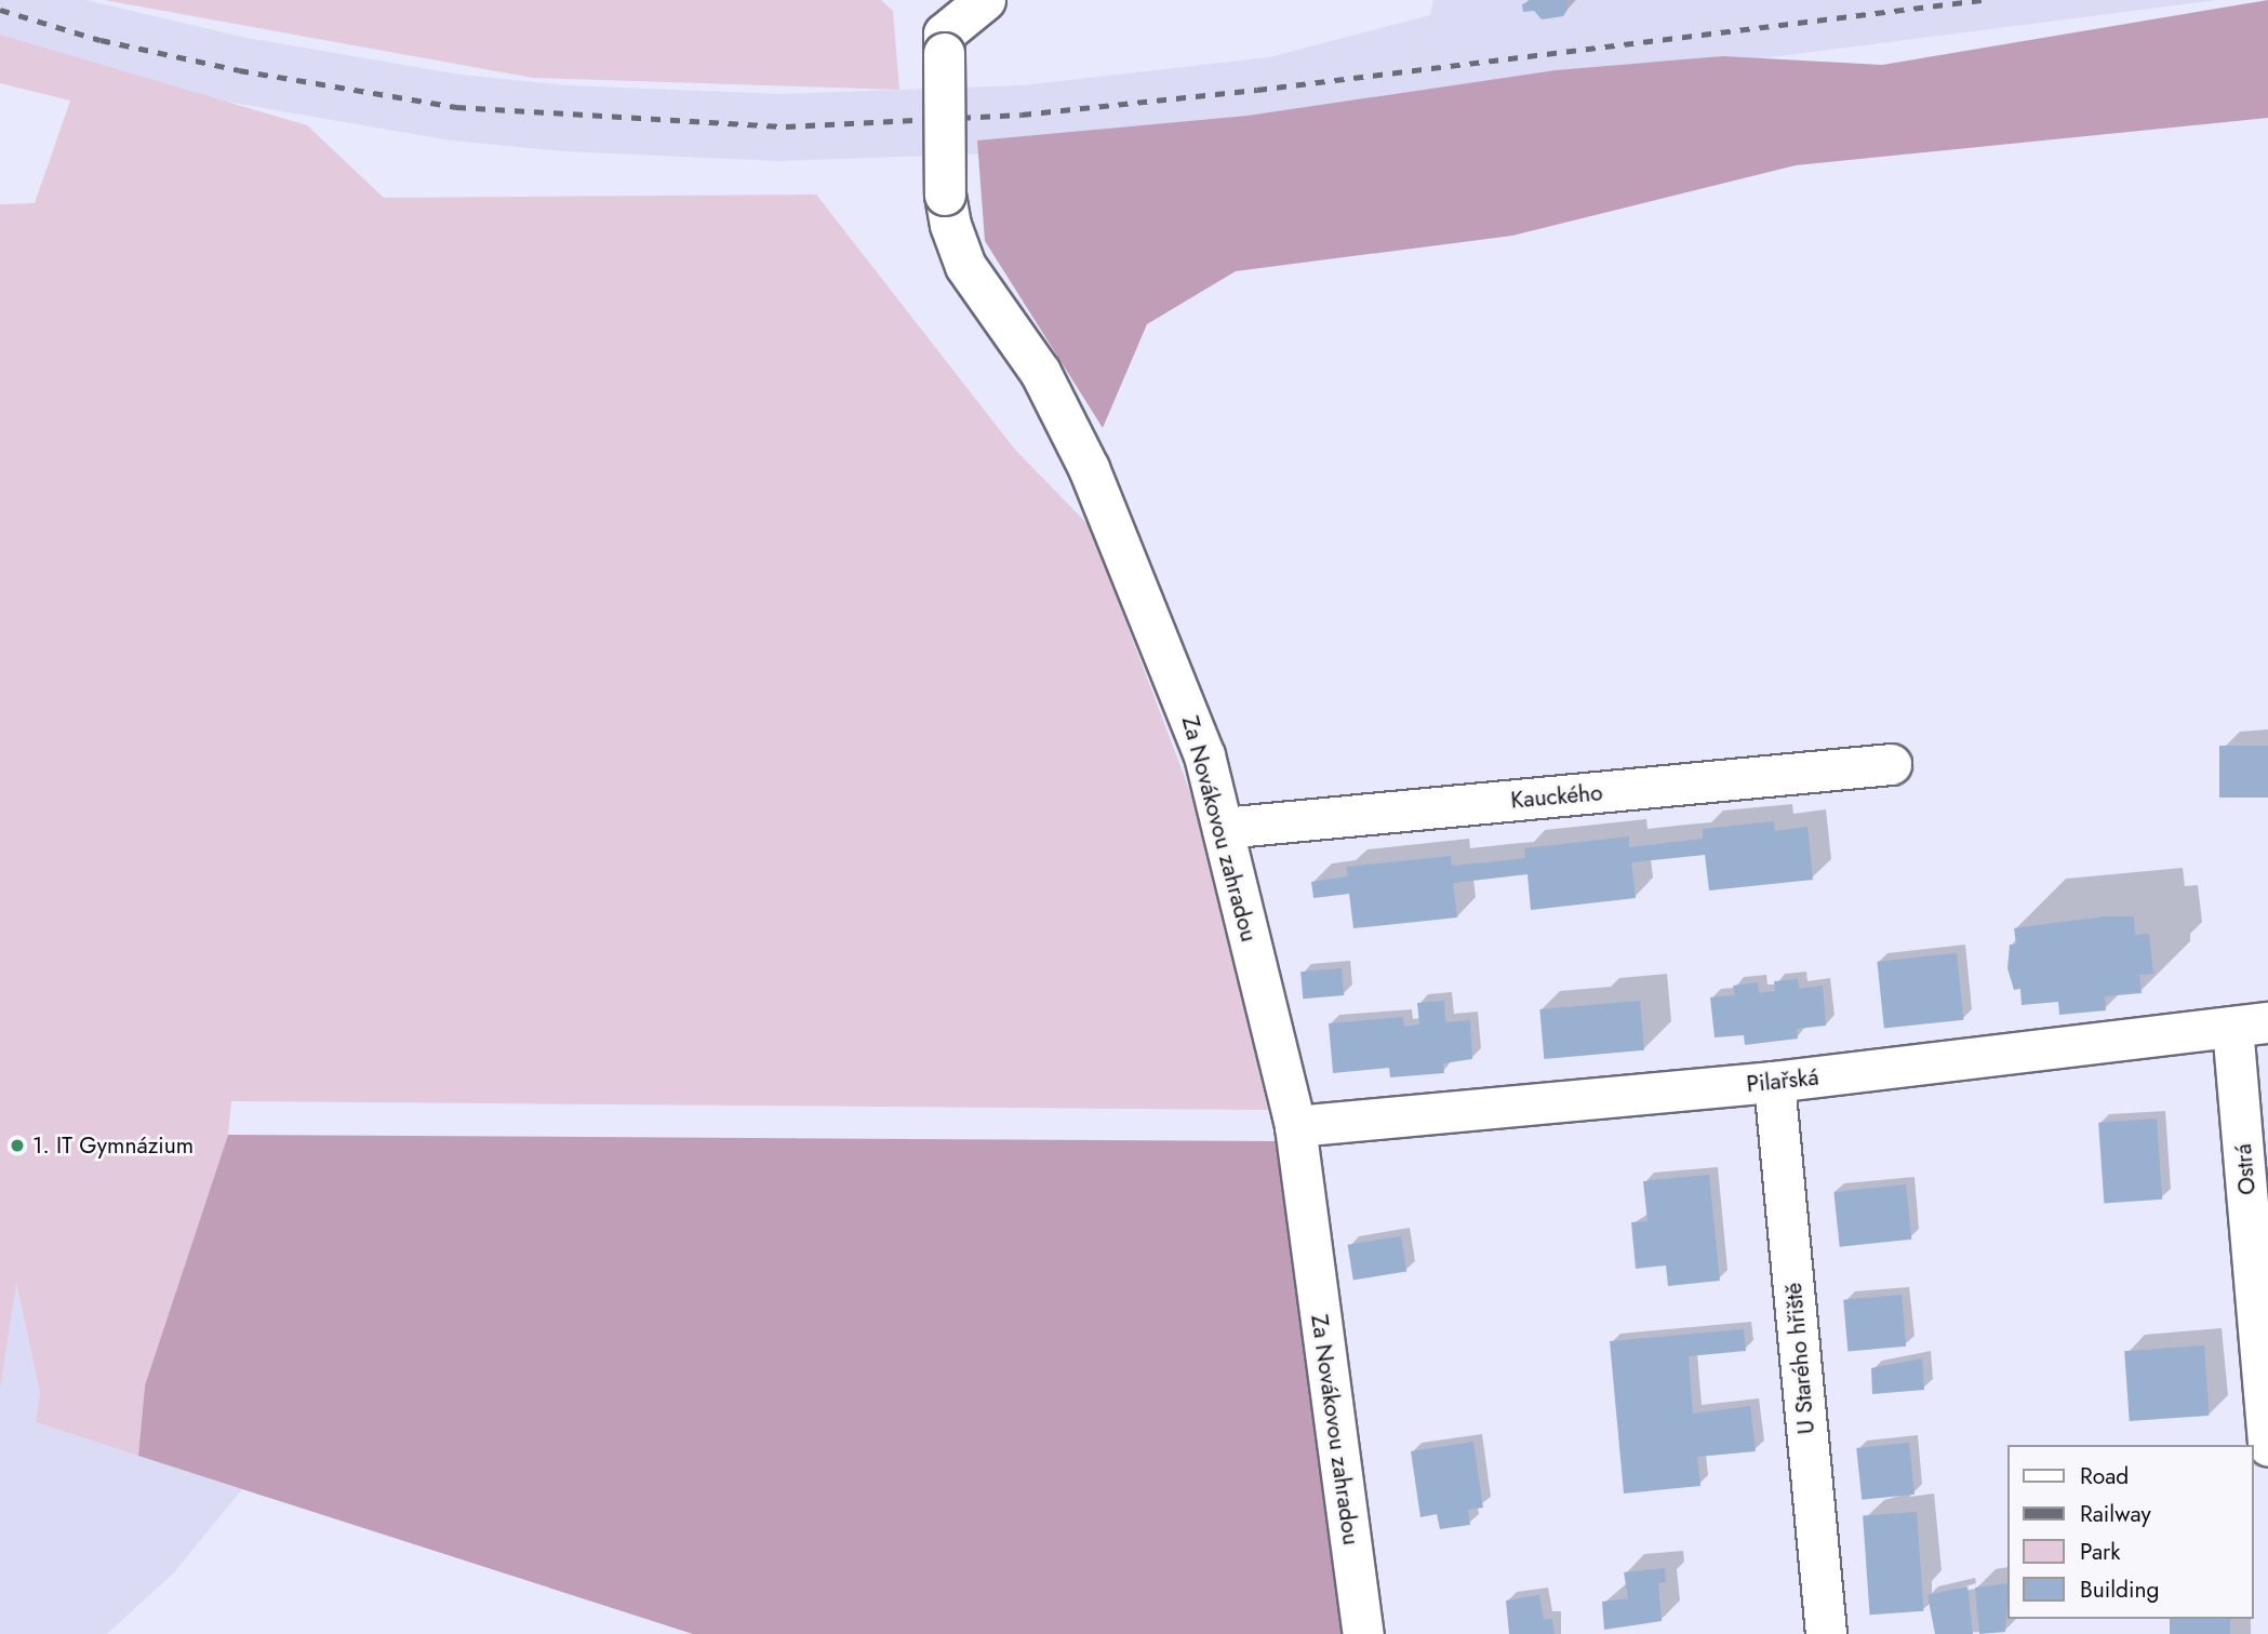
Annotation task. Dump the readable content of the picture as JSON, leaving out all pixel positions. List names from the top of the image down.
{
  "streets": {
    "street": [
      "Kauckého",
      "Za Novákovou zahradou",
      "Pilařská",
      "Ostrá",
      "U Starého hřiště"
    ]
  },
  "crossings": [
    ["Kauckého", "Za Novákovou zahradou"],
    ["Za Novákovou zahradou", "Pilařská"],
    ["Pilařská", "Ostrá"],
    ["Pilařská", "U Starého hřiště"]
  ],
  "places": ["1. IT Gymnázium"],
  "legend": [
    "Road",
    "Railway",
    "Park",
    "Building"
  ]
}
